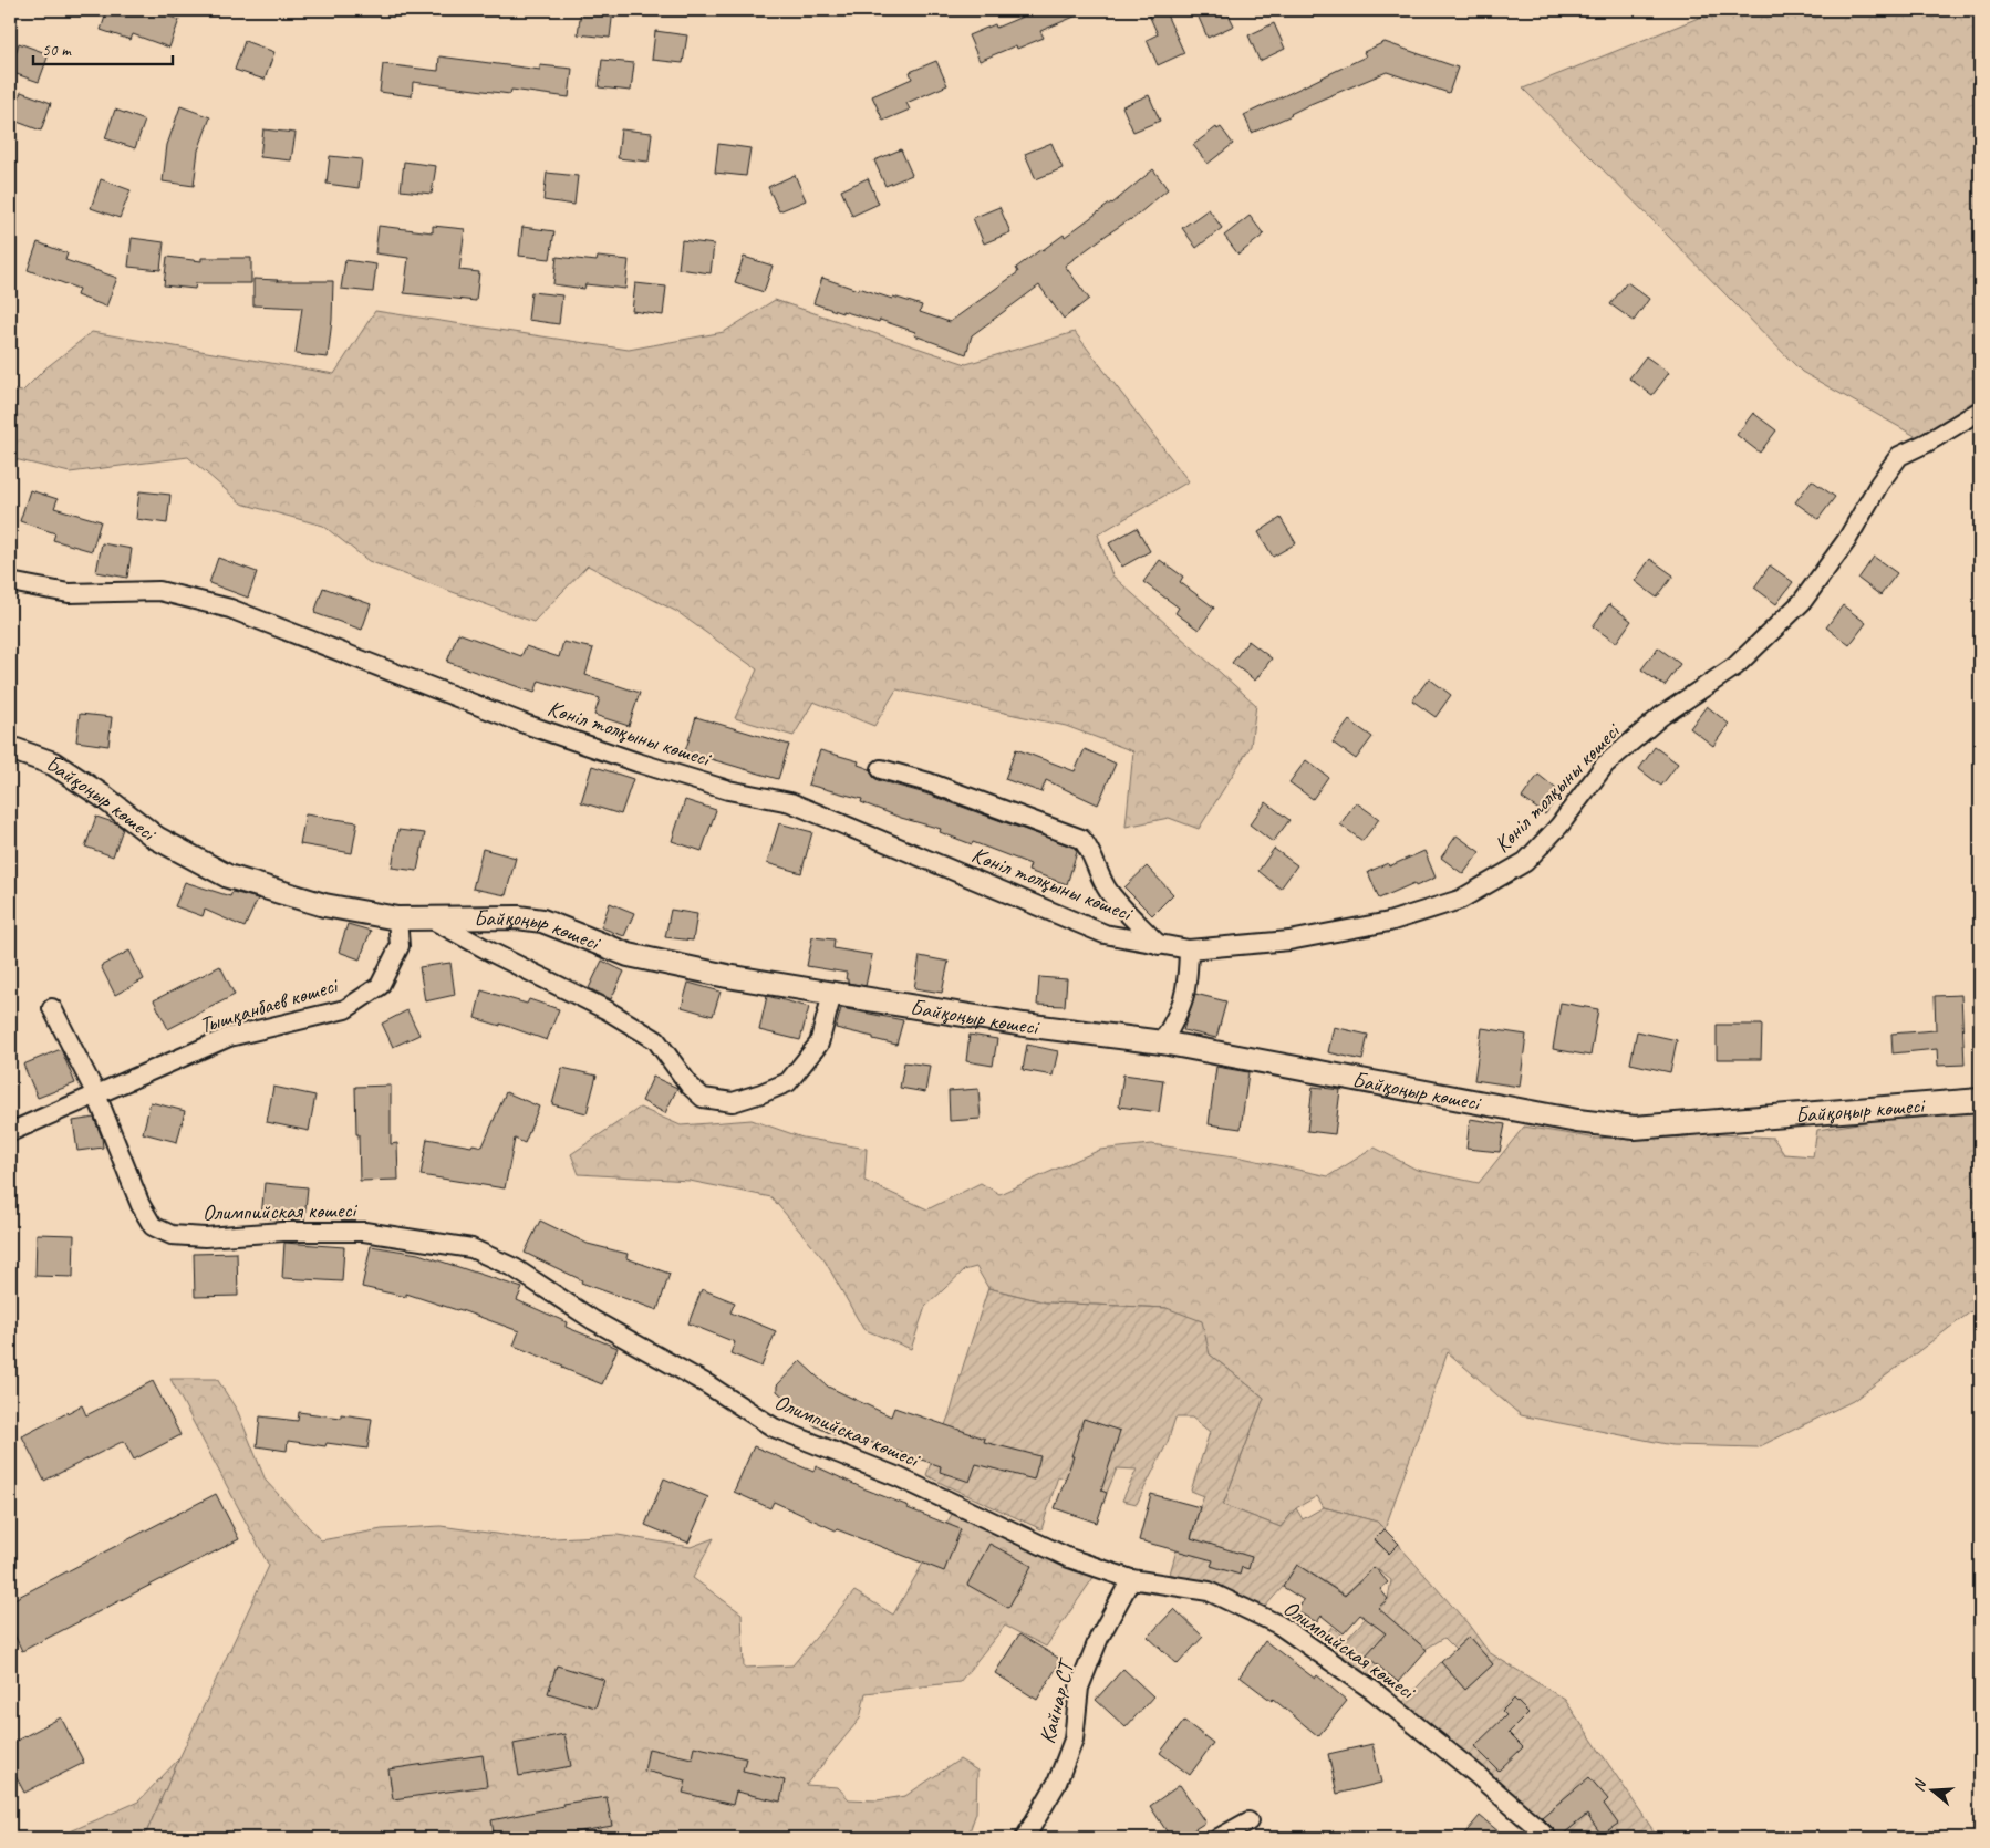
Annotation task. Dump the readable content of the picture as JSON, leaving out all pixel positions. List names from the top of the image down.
{
  "streets": {
    "street": [
      "Көніл толқыны көшесі",
      "Байқоңыр көшесі",
      "Тышқанбаев көшесі",
      "Олимпийская көшесі",
      "Кайнар СТ"
    ]
  },
  "crossings": [
    ["Байқоңыр көшесі", "Тышқанбаев көшесі"],
    ["Тышқанбаев көшесі", "Олимпийская көшесі"],
    ["Олимпийская көшесі", "Кайнар СТ"]
  ],
  "scale_bar": "50 m",
  "north": "left"
}
